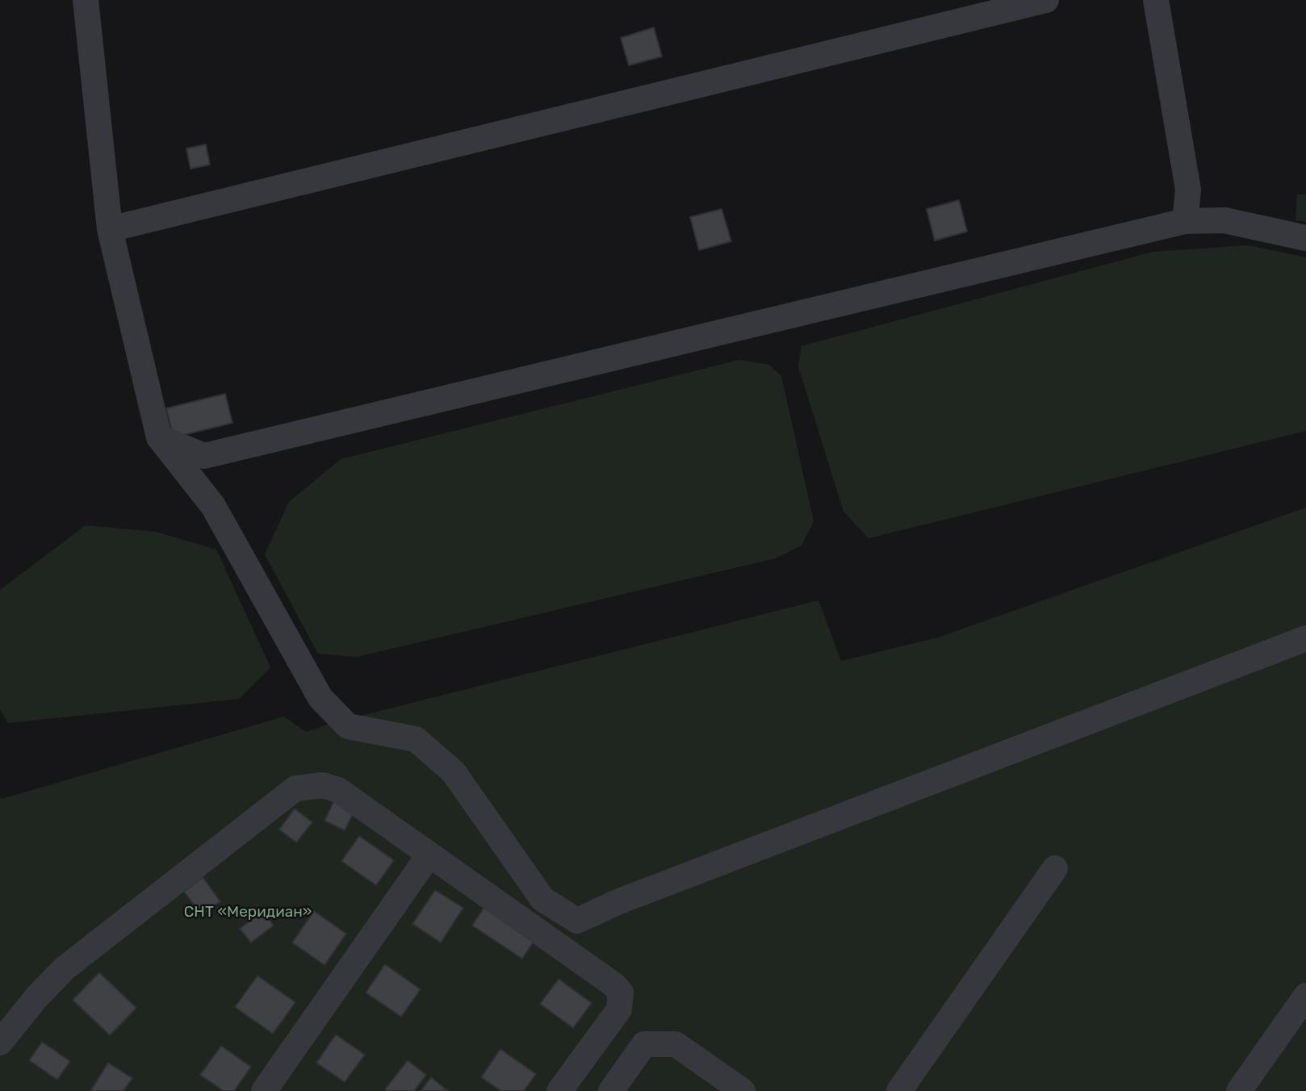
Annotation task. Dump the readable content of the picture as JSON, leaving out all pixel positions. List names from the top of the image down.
{
  "parks": ["СНТ «Меридиан»"]
}
